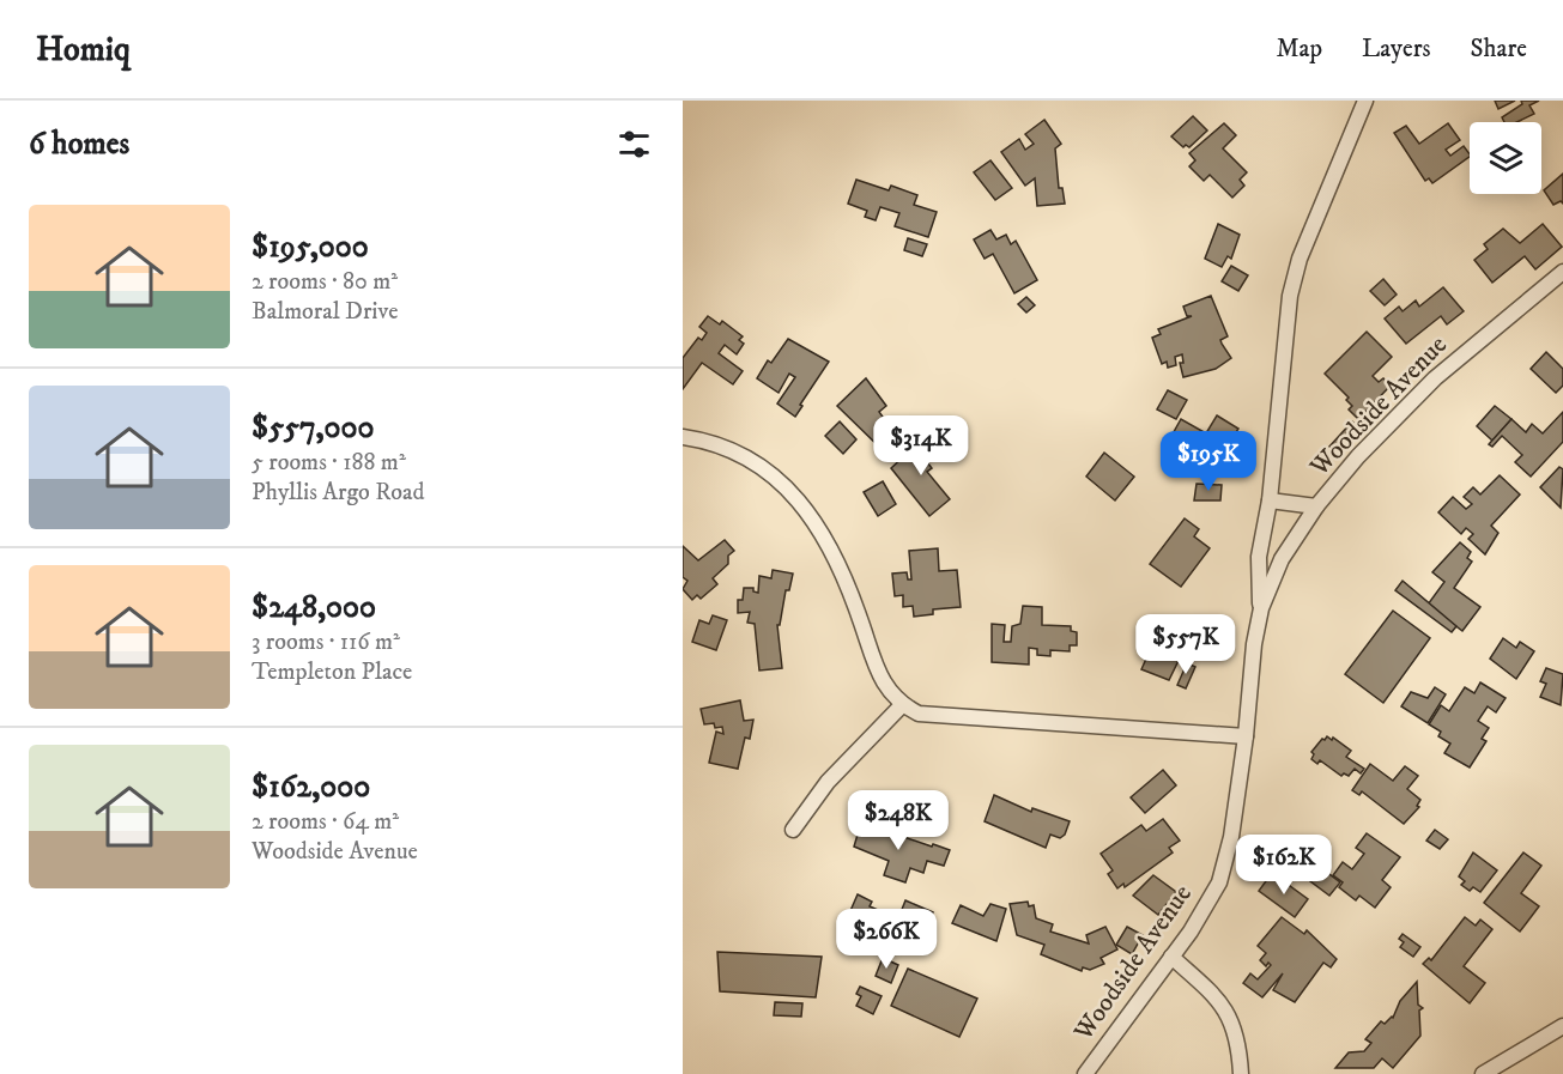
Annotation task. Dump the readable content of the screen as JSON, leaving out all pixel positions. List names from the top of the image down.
{
  "streets": {
    "street": ["Woodside Avenue"]
  },
  "page": {
    "header": "Homiq",
    "nav": ["Map", "Layers", "Share"],
    "heading": "6 homes",
    "list": [
      {
        "name": "$195,000",
        "note": "2 rooms · 80 m² · Balmoral Drive"
      },
      {
        "name": "$557,000",
        "note": "5 rooms · 188 m² · Phyllis Argo Road"
      },
      {
        "name": "$248,000",
        "note": "3 rooms · 116 m² · Templeton Place"
      },
      {
        "name": "$162,000",
        "note": "2 rooms · 64 m² · Woodside Avenue"
      }
    ],
    "price": [
      "$314K",
      "$195K",
      "$557K",
      "$248K",
      "$162K",
      "$266K"
    ]
  }
}
